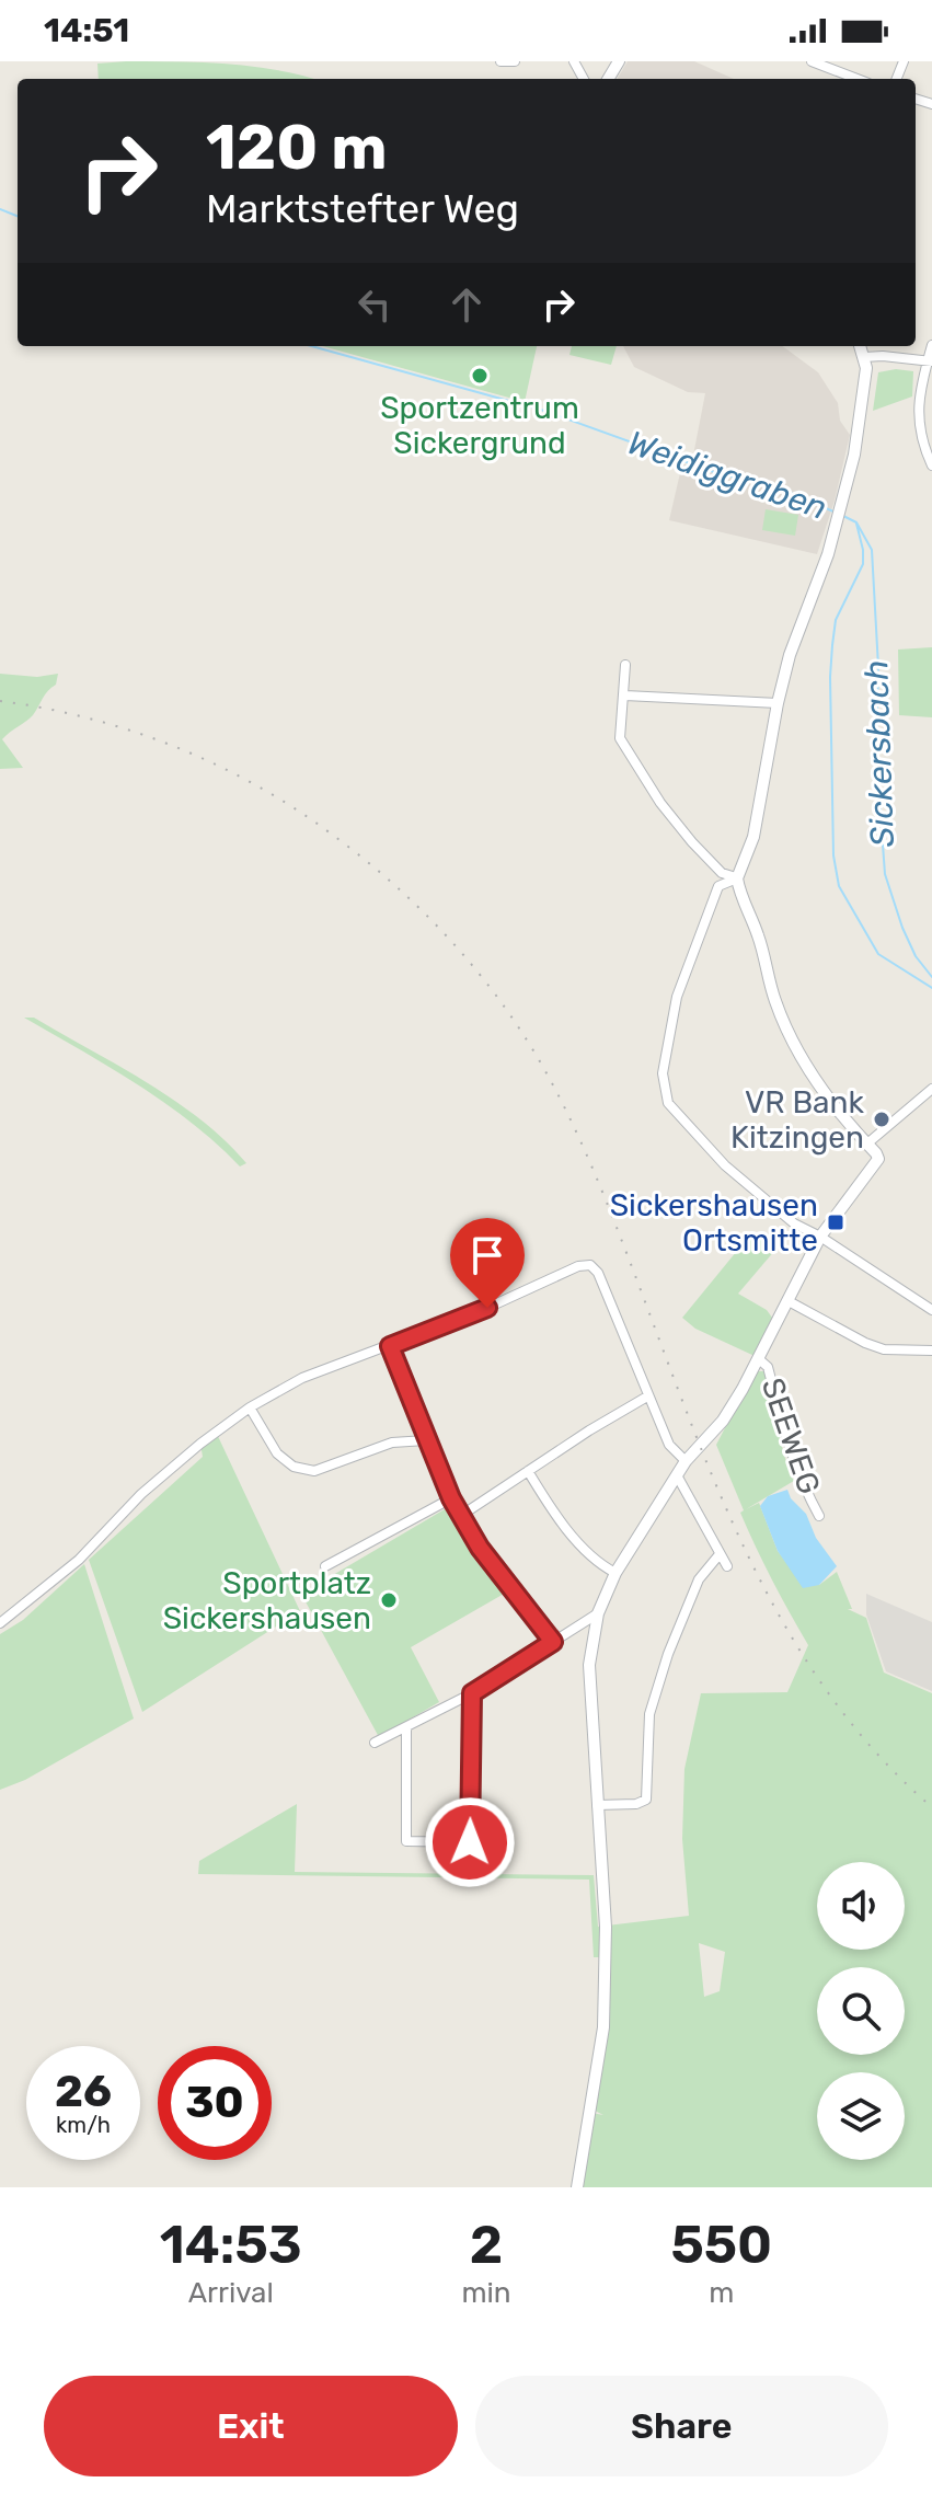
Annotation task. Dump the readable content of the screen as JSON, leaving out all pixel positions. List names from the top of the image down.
{
  "streets": {
    "street": ["SEEWEG"]
  },
  "water": ["Weidiggraben", "Sickersbach"],
  "places": {
    "other": ["Sportzentrum Sickergrund", "VR Bank Kitzingen", "Sportplatz Sickershausen"],
    "transit": ["Sickershausen Ortsmitte"]
  },
  "page": {
    "status": "14:51",
    "turn": ["120 m", "Marktstefter Weg"],
    "speed": "26 km/h",
    "limit": "30",
    "eta": [
      "14:53",
      "Arrival",
      "2",
      "min",
      "550",
      "m"
    ],
    "buttons": ["Exit", "Share"]
  }
}
